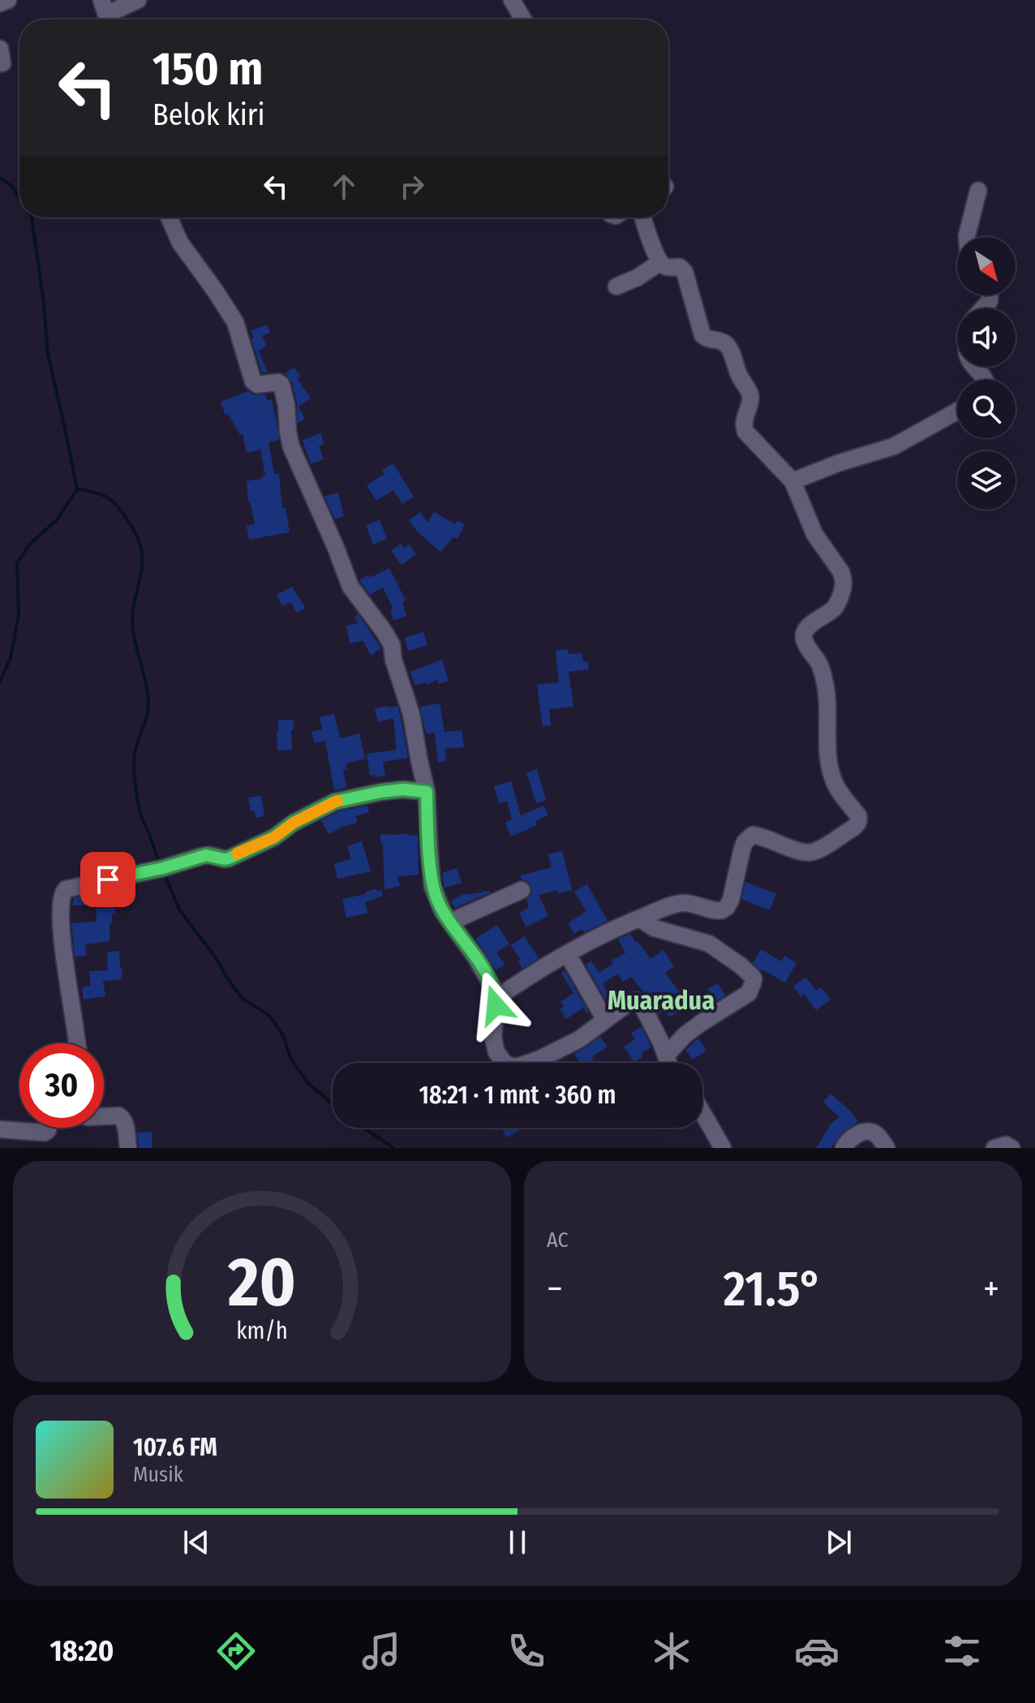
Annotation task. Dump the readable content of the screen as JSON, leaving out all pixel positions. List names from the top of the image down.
{
  "districts": ["Muaradua"],
  "north": "bottom right",
  "page": {
    "turn": ["150 m", "Belok kiri"],
    "limit": "30",
    "trip": "18:21 · 1 mnt · 360 m",
    "tile": "AC",
    "heat": ["−", "21.5°", "+"],
    "song": ["107.6 FM", "Musik"],
    "tabs": "18:20",
    "gauge": ["20", "km/h"]
  }
}
